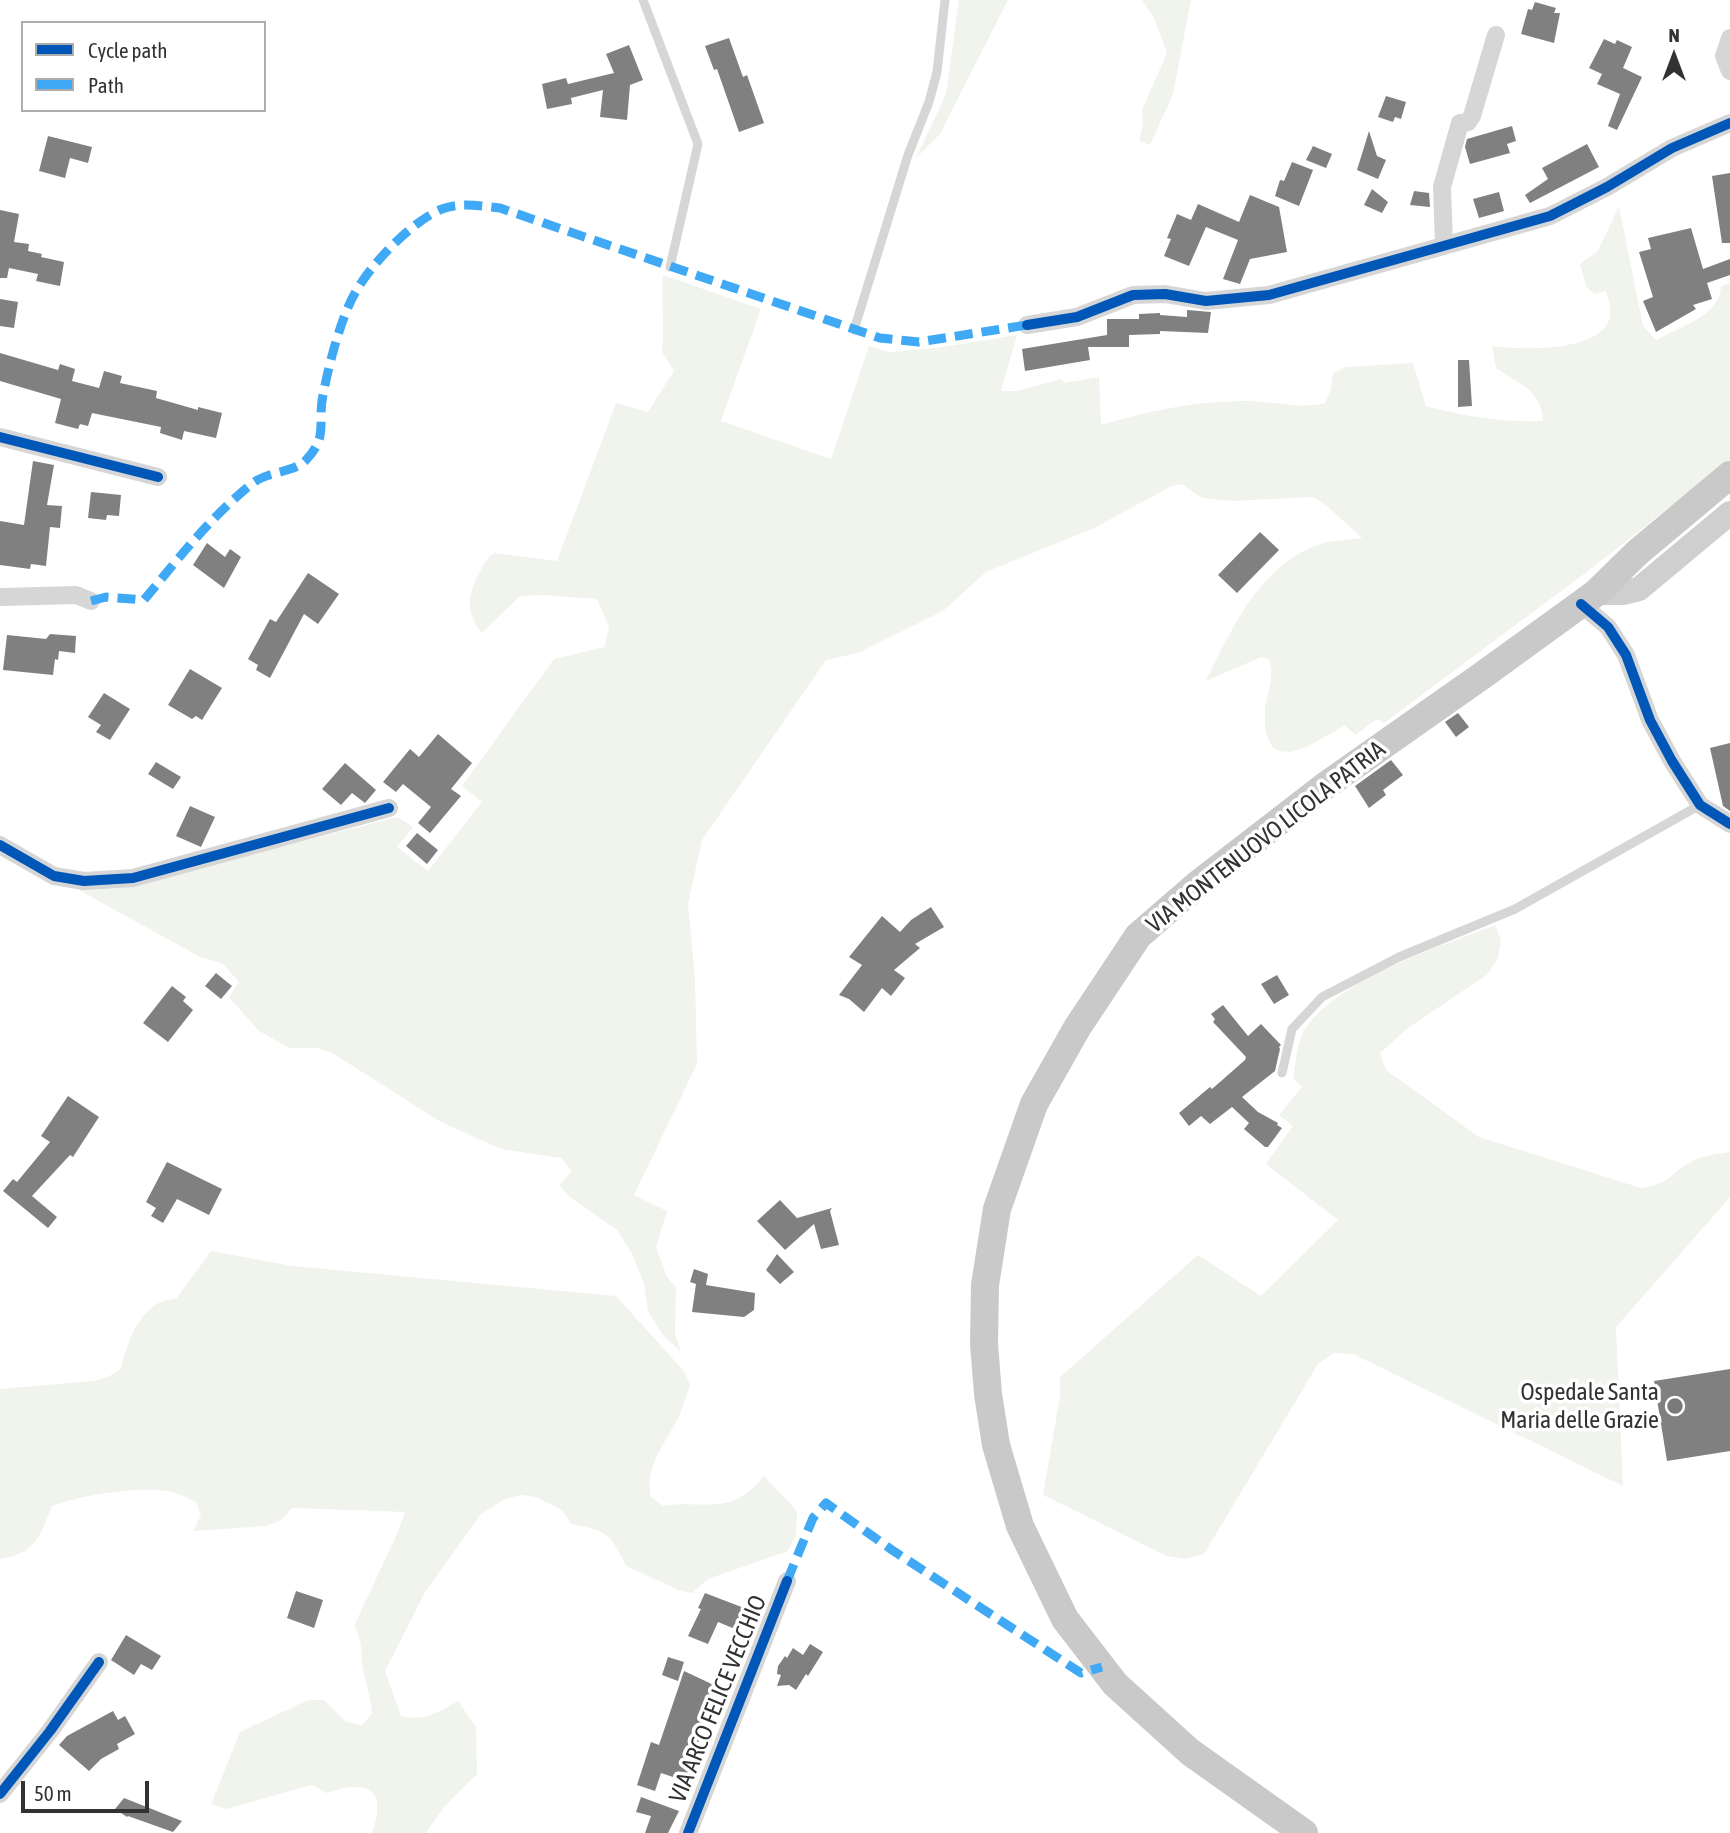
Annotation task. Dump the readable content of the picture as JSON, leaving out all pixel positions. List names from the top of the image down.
{
  "streets": {
    "main road": ["VIA MONTENUOVO LICOLA PATRIA"],
    "street": ["VIA ARCO FELICE VECCHIO"]
  },
  "places": ["Ospedale Santa Maria delle Grazie"],
  "legend": ["Cycle path", "Path"],
  "scale_bar": "50 m",
  "north": "top"
}
